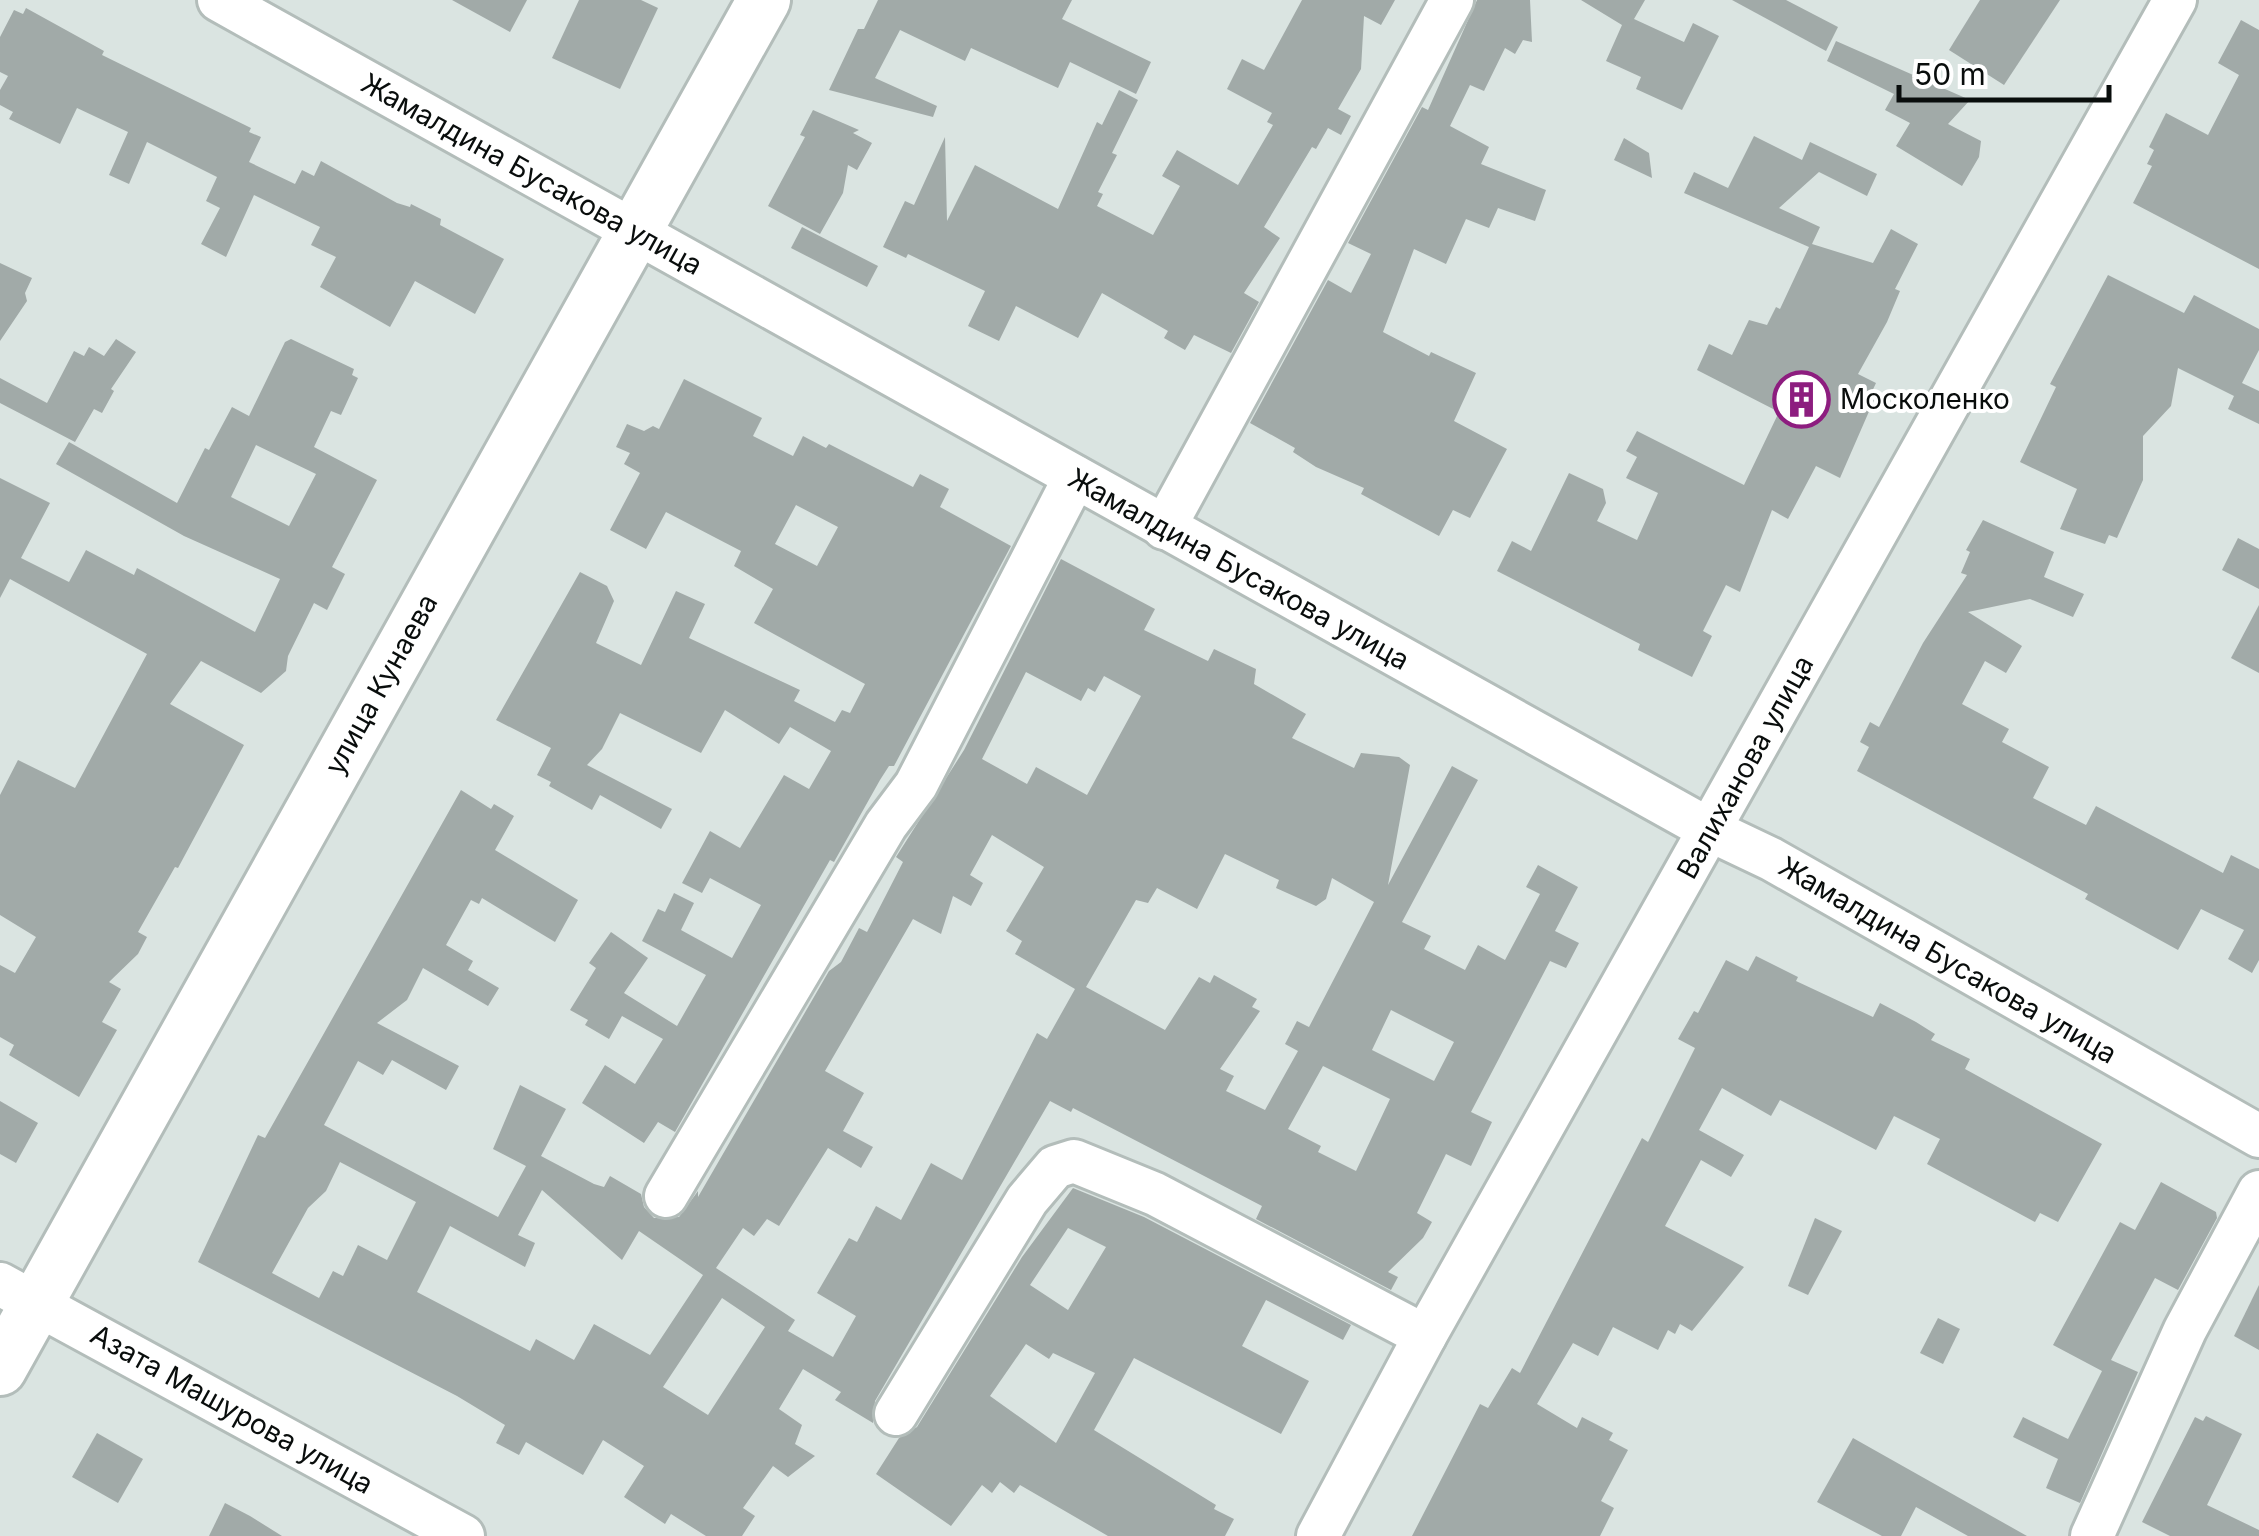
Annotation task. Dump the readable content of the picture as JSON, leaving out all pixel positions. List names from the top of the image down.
{
  "streets": {
    "main road": ["улица Кунаева"],
    "street": ["Жамалдина Бусакова улица", "Валиханова улица", "Азата Машурова улица"]
  },
  "crossings": [
    ["Жамалдина Бусакова улица", "улица Кунаева"],
    ["Жамалдина Бусакова улица", "Валиханова улица"],
    ["улица Кунаева", "Азата Машурова улица"]
  ],
  "places": {
    "building": ["Москоленко"]
  },
  "scale_bar": "50 m"
}
